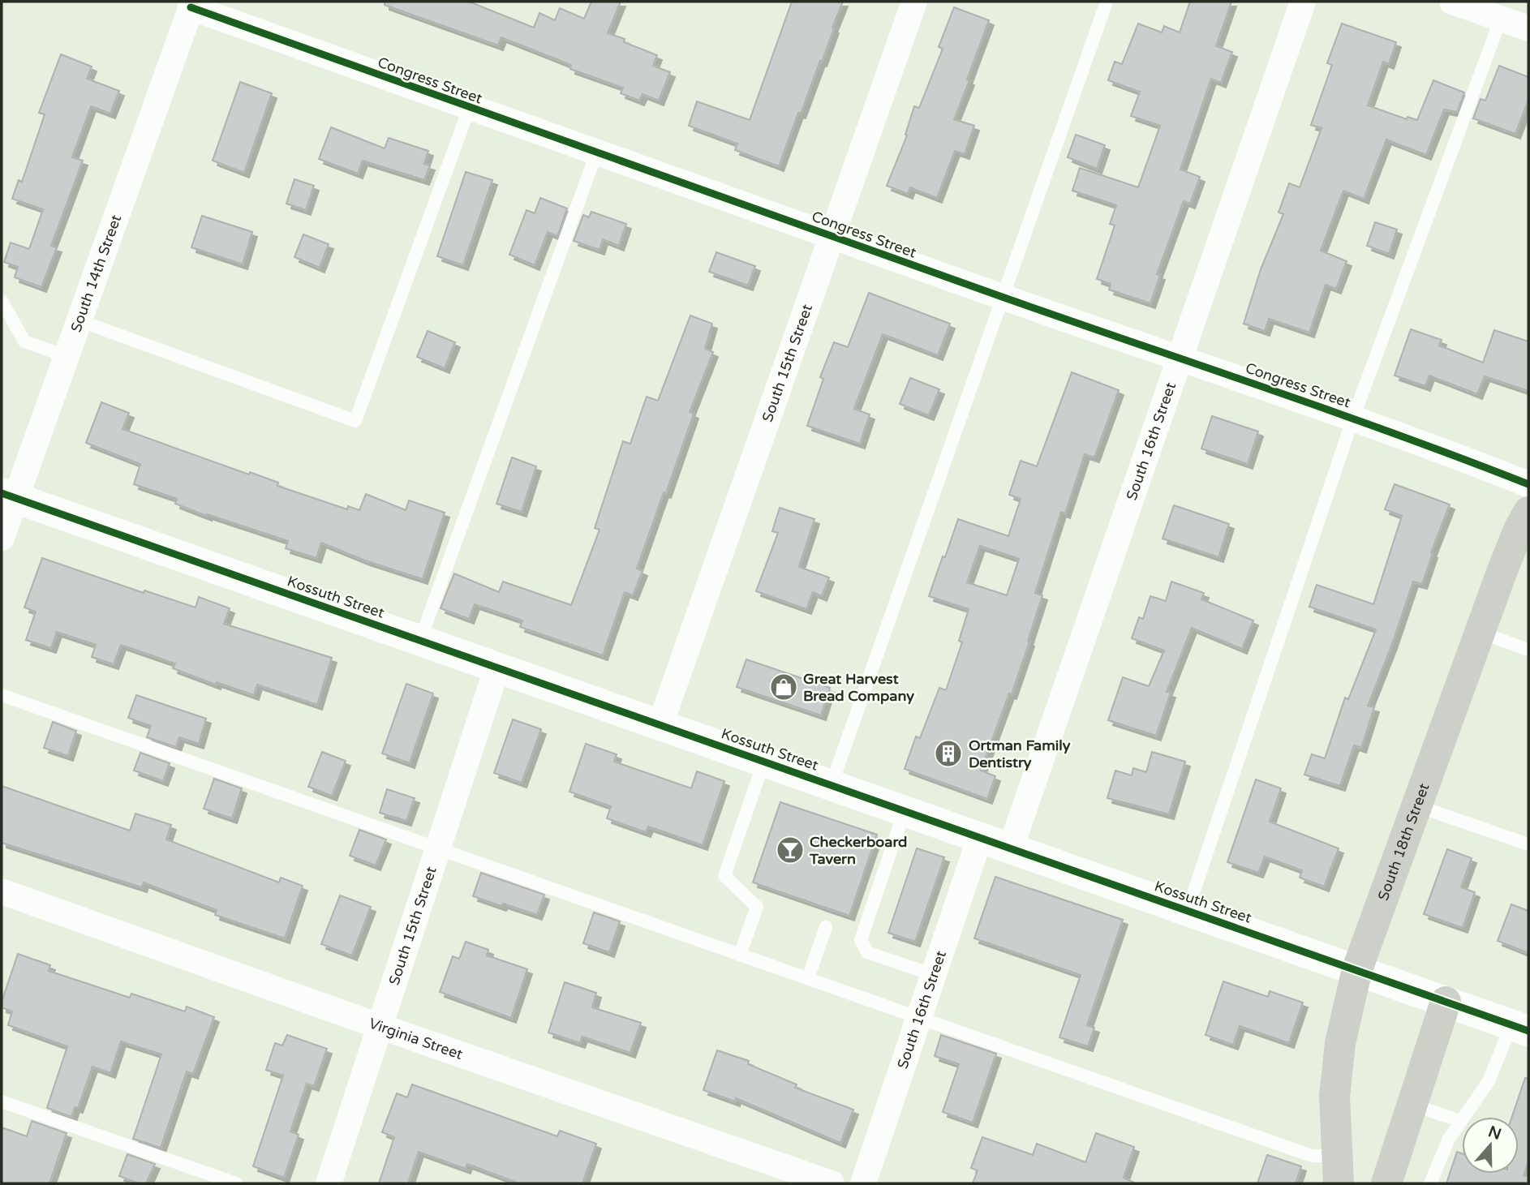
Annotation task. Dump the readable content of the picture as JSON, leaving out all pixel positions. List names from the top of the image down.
{
  "streets": {
    "main road": ["South 18th Street"],
    "street": [
      "Congress Street",
      "South 14th Street",
      "South 15th Street",
      "South 16th Street",
      "Kossuth Street",
      "Virginia Street"
    ]
  },
  "crossings": [
    ["Congress Street", "South 14th Street"],
    ["Congress Street", "South 15th Street"],
    ["Congress Street", "South 16th Street"],
    ["South 14th Street", "Kossuth Street"],
    ["South 15th Street", "Kossuth Street"],
    ["South 15th Street", "Virginia Street"],
    ["South 16th Street", "Kossuth Street"],
    ["Kossuth Street", "South 18th Street"]
  ],
  "places": {
    "shop": ["Great Harvest Bread Company"],
    "building": ["Ortman Family Dentistry"],
    "bar": ["Checkerboard Tavern"]
  },
  "north": "top"
}
